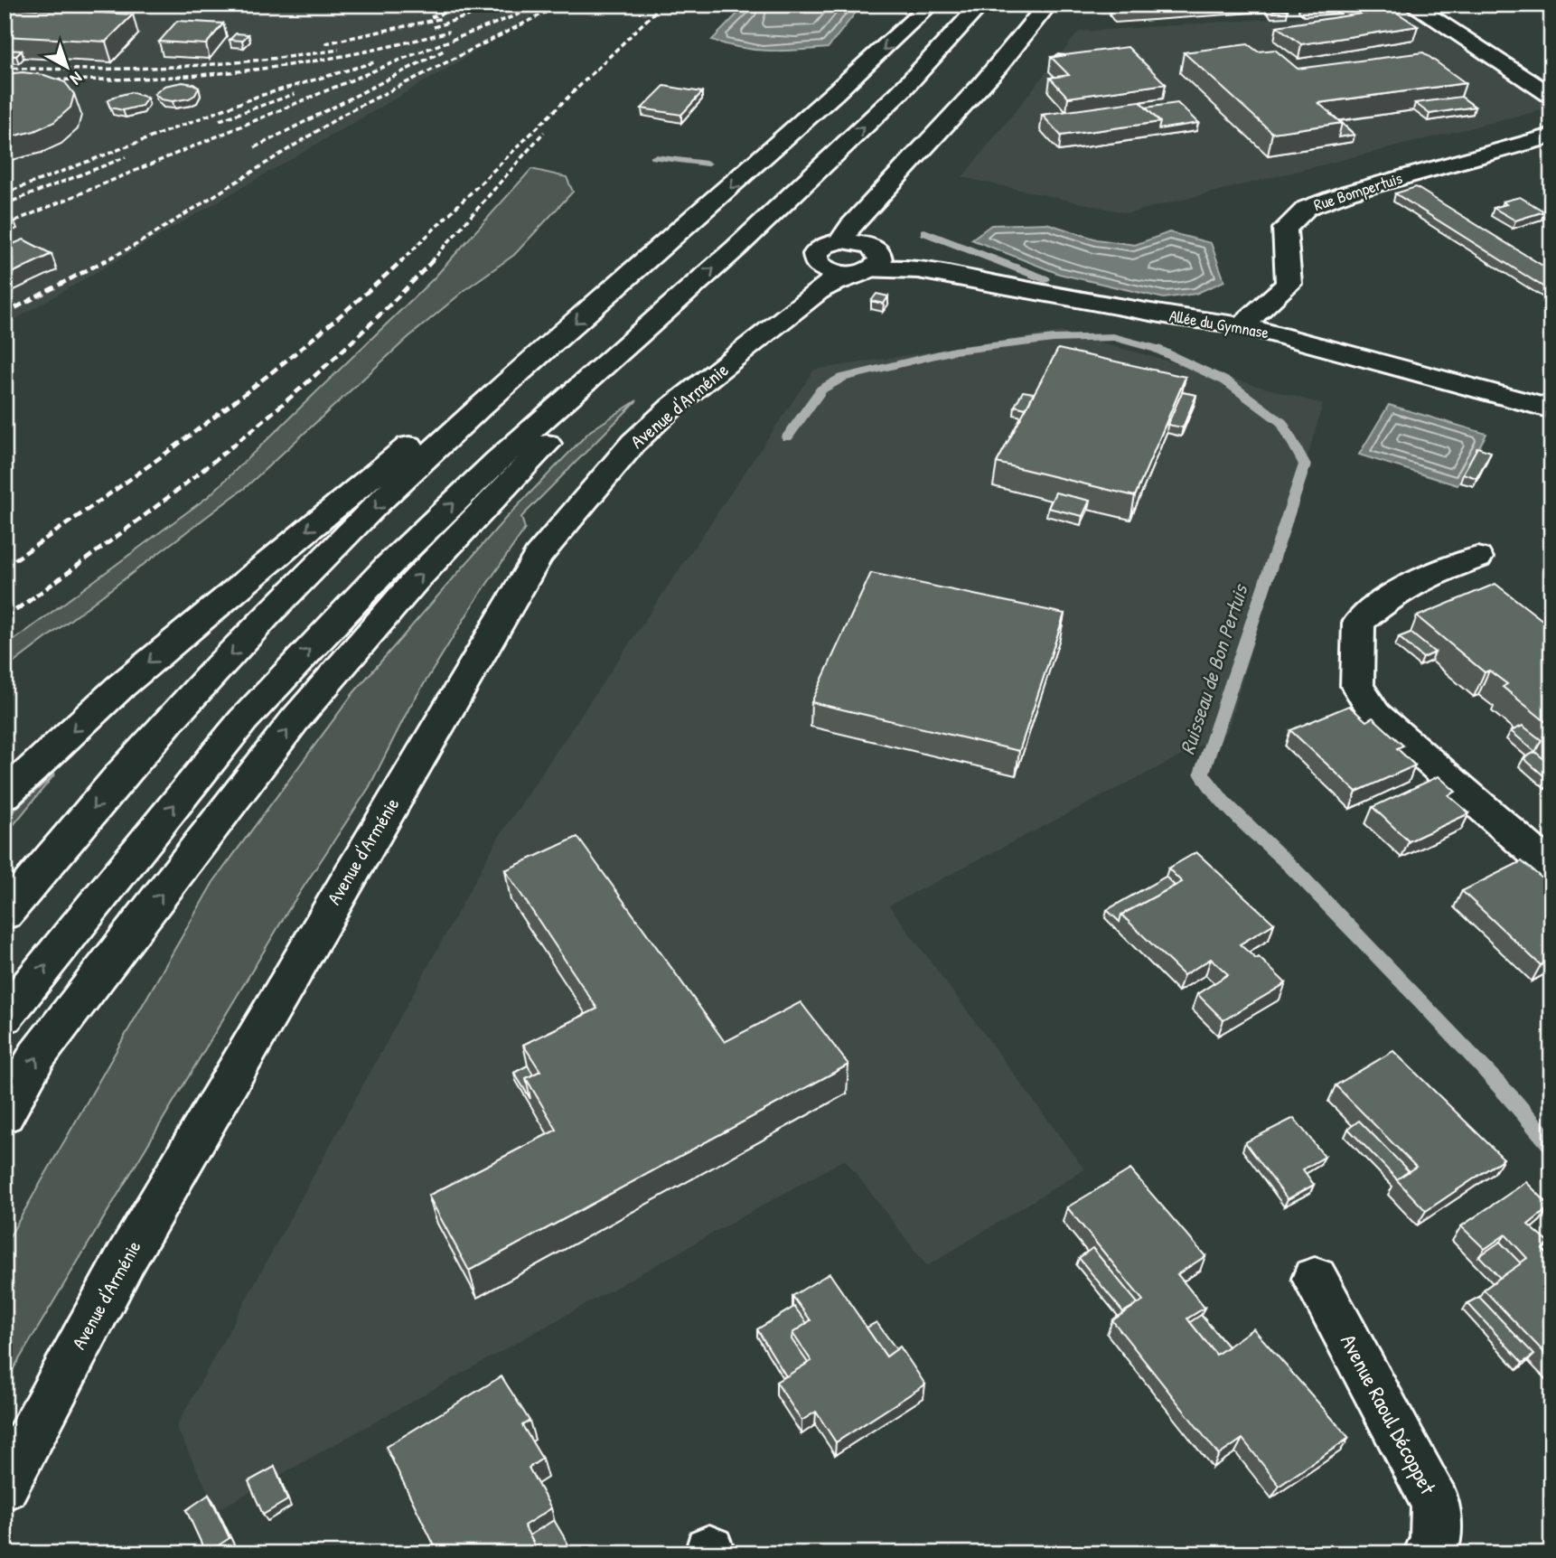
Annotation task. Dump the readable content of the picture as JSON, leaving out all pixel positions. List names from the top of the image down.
{
  "streets": {
    "main road": [
      "Rue Bompertuis",
      "Allée du Gymnase",
      "Avenue d'Arménie",
      "Avenue Raoul Décoppet"
    ]
  },
  "crossings": [
    ["Rue Bompertuis", "Allée du Gymnase"],
    ["Allée du Gymnase", "Avenue d'Arménie"]
  ],
  "water": ["Ruisseau de Bon Pertuis"],
  "north": "bottom right"
}
